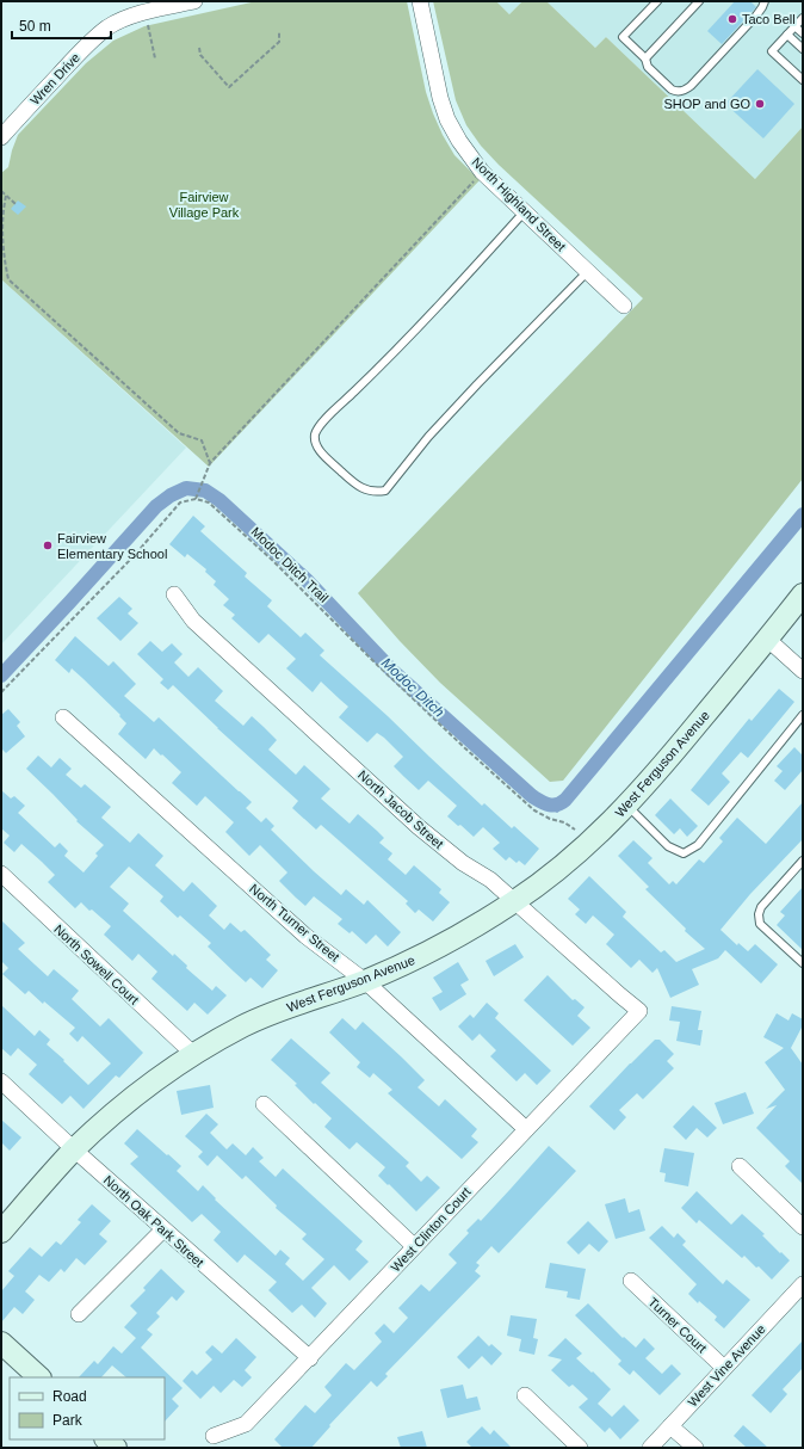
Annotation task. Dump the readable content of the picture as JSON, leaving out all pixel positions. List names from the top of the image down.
{
  "streets": {
    "street": [
      "Wren Drive",
      "North Highland Street",
      "West Ferguson Avenue",
      "North Jacob Street",
      "North Turner Street",
      "North Sowell Court",
      "North Oak Park Street",
      "West Clinton Court",
      "Turner Court",
      "West Vine Avenue"
    ],
    "path": ["Modoc Ditch Trail"]
  },
  "crossings": [
    ["West Ferguson Avenue", "North Jacob Street"],
    ["West Ferguson Avenue", "North Turner Street"],
    ["West Ferguson Avenue", "North Sowell Court"],
    ["West Ferguson Avenue", "North Oak Park Street"],
    ["North Jacob Street", "West Clinton Court"],
    ["North Turner Street", "West Clinton Court"],
    ["North Oak Park Street", "West Clinton Court"],
    ["Turner Court", "West Vine Avenue"]
  ],
  "water": ["Modoc Ditch"],
  "parks": ["Fairview Village Park"],
  "places": ["Taco Bell", "SHOP and GO", "Fairview Elementary School"],
  "legend": ["Road", "Park"],
  "scale_bar": "50 m"
}
